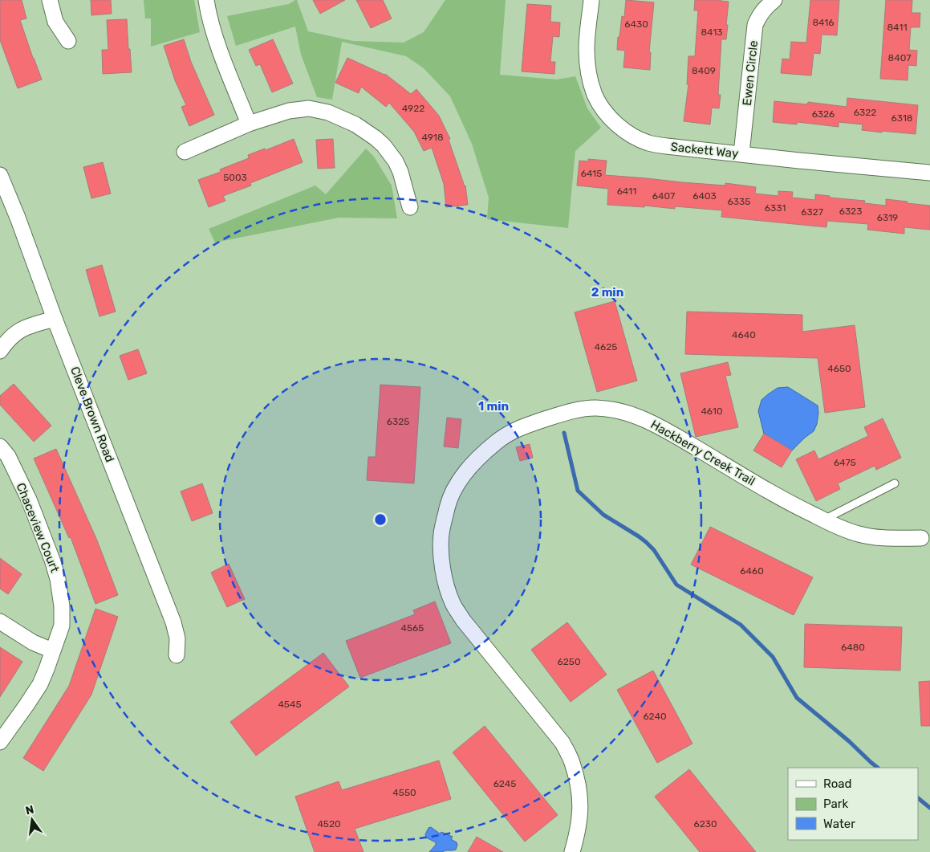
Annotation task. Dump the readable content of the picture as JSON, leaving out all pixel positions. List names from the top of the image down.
{
  "streets": {
    "street": [
      "Ewen Circle",
      "Sackett Way",
      "Cleve Brown Road",
      "Hackberry Creek Trail",
      "Chaceview Court"
    ]
  },
  "crossings": [
    ["Ewen Circle", "Sackett Way"]
  ],
  "house_numbers": [
    "8416",
    "6430",
    "8411",
    "8413",
    "8407",
    "8409",
    "4922",
    "6322",
    "6326",
    "6318",
    "4918",
    "6415",
    "5003",
    "6411",
    "6407",
    "6403",
    "6335",
    "6331",
    "6323",
    "6327",
    "6319",
    "4640",
    "4625",
    "4650",
    "4610",
    "6325",
    "6475",
    "6460",
    "4565",
    "6480",
    "6250",
    "4545",
    "6240",
    "6245",
    "4550",
    "4520",
    "6230"
  ],
  "legend": ["Road", "Park", "Water"],
  "north": "top",
  "rings": ["2 min", "1 min"]
}
